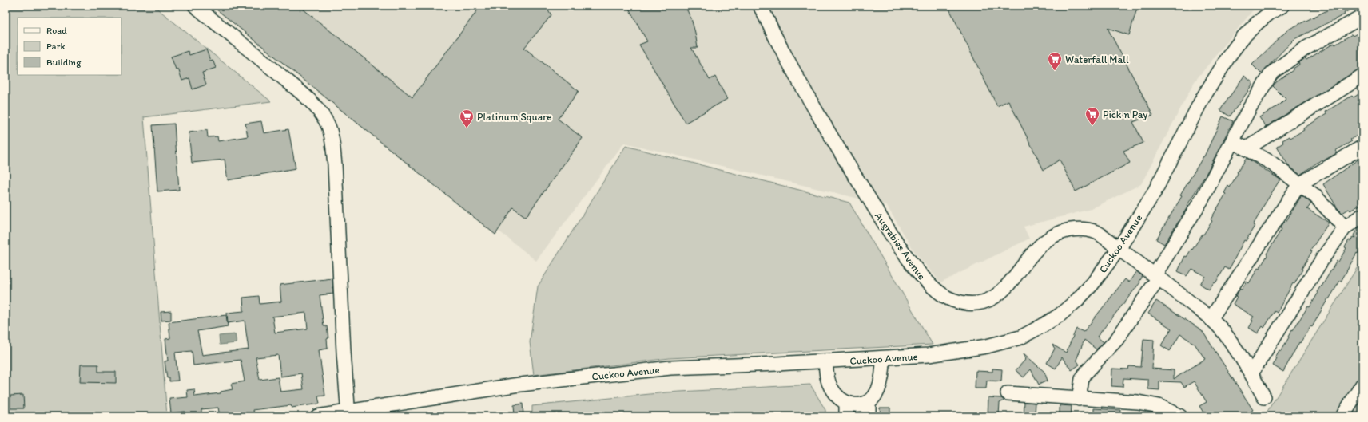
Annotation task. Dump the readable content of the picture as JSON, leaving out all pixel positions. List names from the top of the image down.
{
  "streets": {
    "street": ["Cuckoo Avenue", "Augrabies Avenue"]
  },
  "crossings": [
    ["Cuckoo Avenue", "Augrabies Avenue"]
  ],
  "places": {
    "supermarket": ["Waterfall Mall", "Pick n Pay", "Platinum Square"]
  },
  "legend": ["Road", "Park", "Building"]
}
